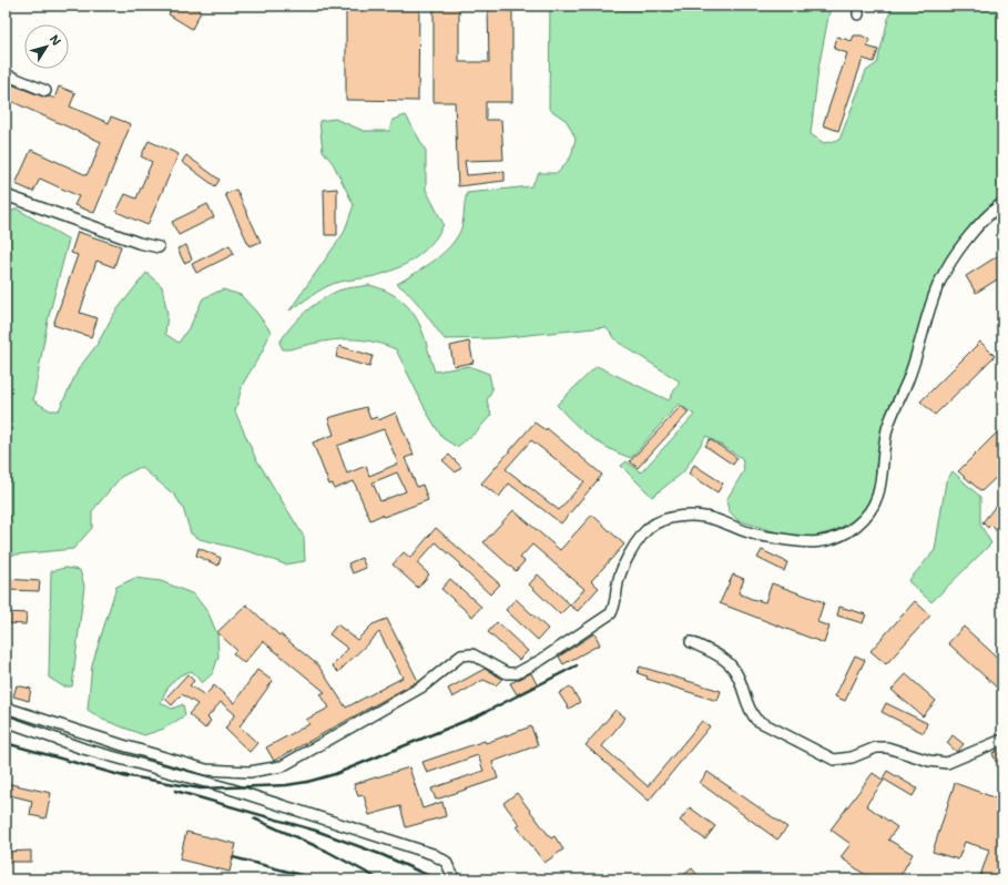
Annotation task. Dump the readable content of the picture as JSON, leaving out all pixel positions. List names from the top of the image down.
{
  "north": "top right"
}
